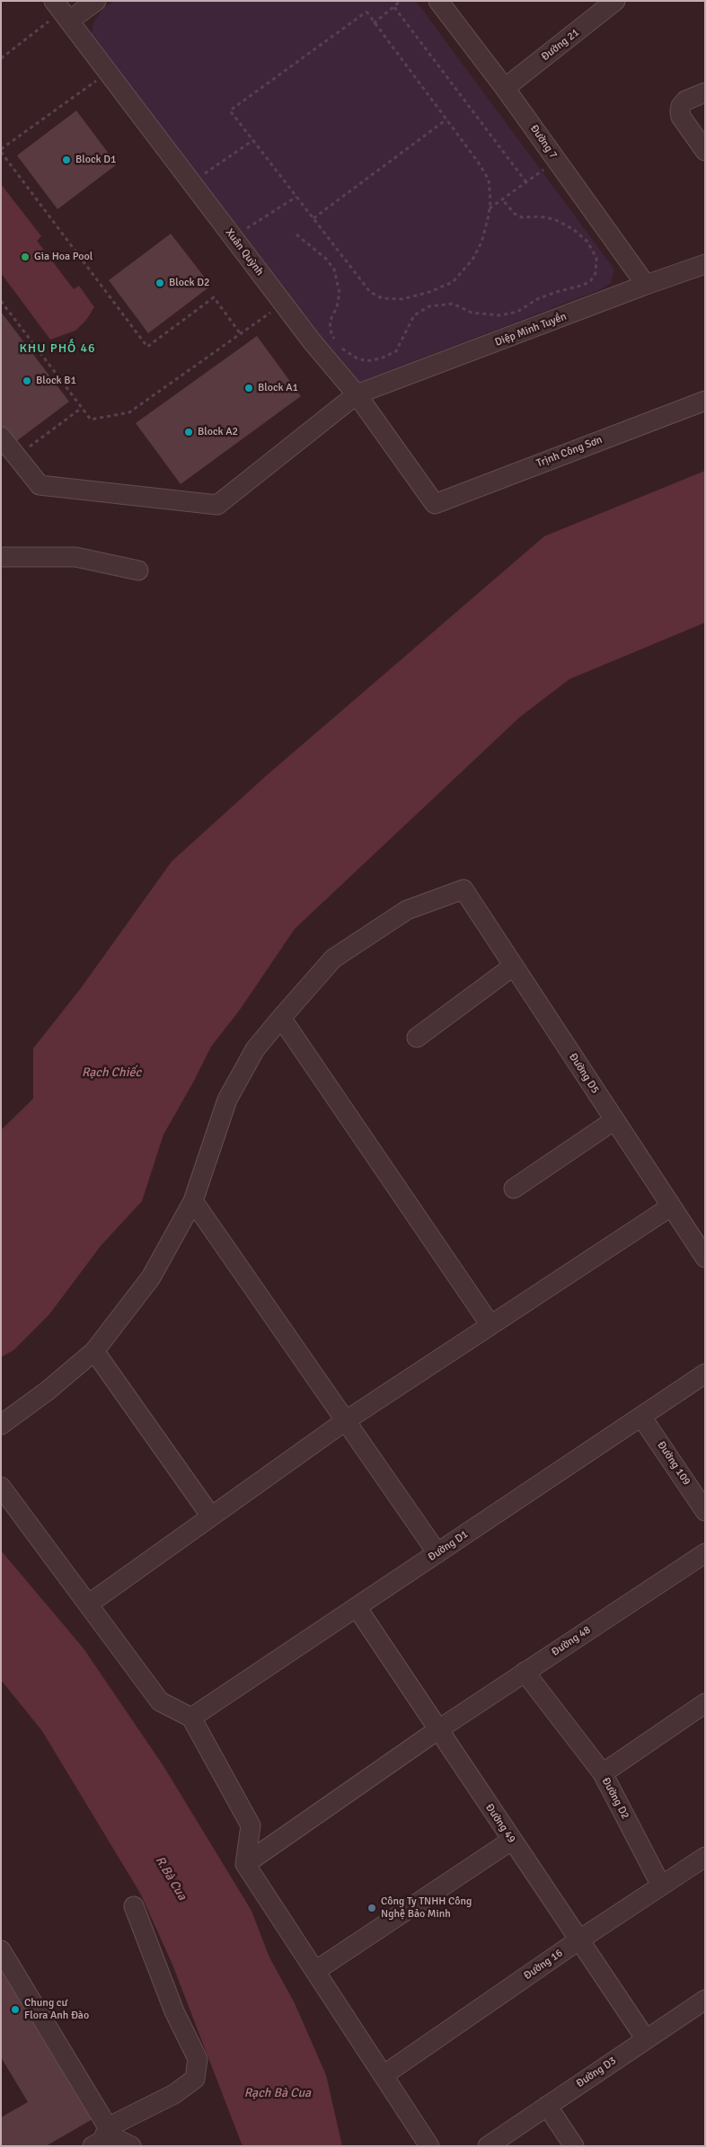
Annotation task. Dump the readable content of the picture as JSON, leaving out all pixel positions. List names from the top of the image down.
{
  "streets": {
    "street": [
      "Đường 21",
      "Đường 7",
      "Xuân Quỳnh",
      "Diệp Minh Tuyền",
      "Trịnh Công Sơn",
      "Đường D5",
      "Đường 109",
      "Đường D1",
      "Đường 48",
      "Đường D2",
      "Đường 49",
      "Đường 16",
      "Đường D3"
    ]
  },
  "crossings": [
    ["Đường 21", "Đường 7"],
    ["Đường 7", "Diệp Minh Tuyền"],
    ["Xuân Quỳnh", "Diệp Minh Tuyền"],
    ["Xuân Quỳnh", "Trịnh Công Sơn"],
    ["Đường 109", "Đường D1"],
    ["Đường D1", "Đường 49"],
    ["Đường 48", "Đường 49"],
    ["Đường 49", "Đường 16"],
    ["Đường 49", "Đường D3"]
  ],
  "districts": ["KHU PHỐ 46"],
  "water": ["Rạch Chiếc", "R.Bà Cua", "Rạch Bà Cua"],
  "places": [
    "Block D1",
    "Gia Hoa Pool",
    "Block D2",
    "Block B1",
    "Block A1",
    "Block A2",
    "Công Ty TNHH Công Nghệ Bảo Minh",
    "Chung cư Flora Anh Đào"
  ]
}
